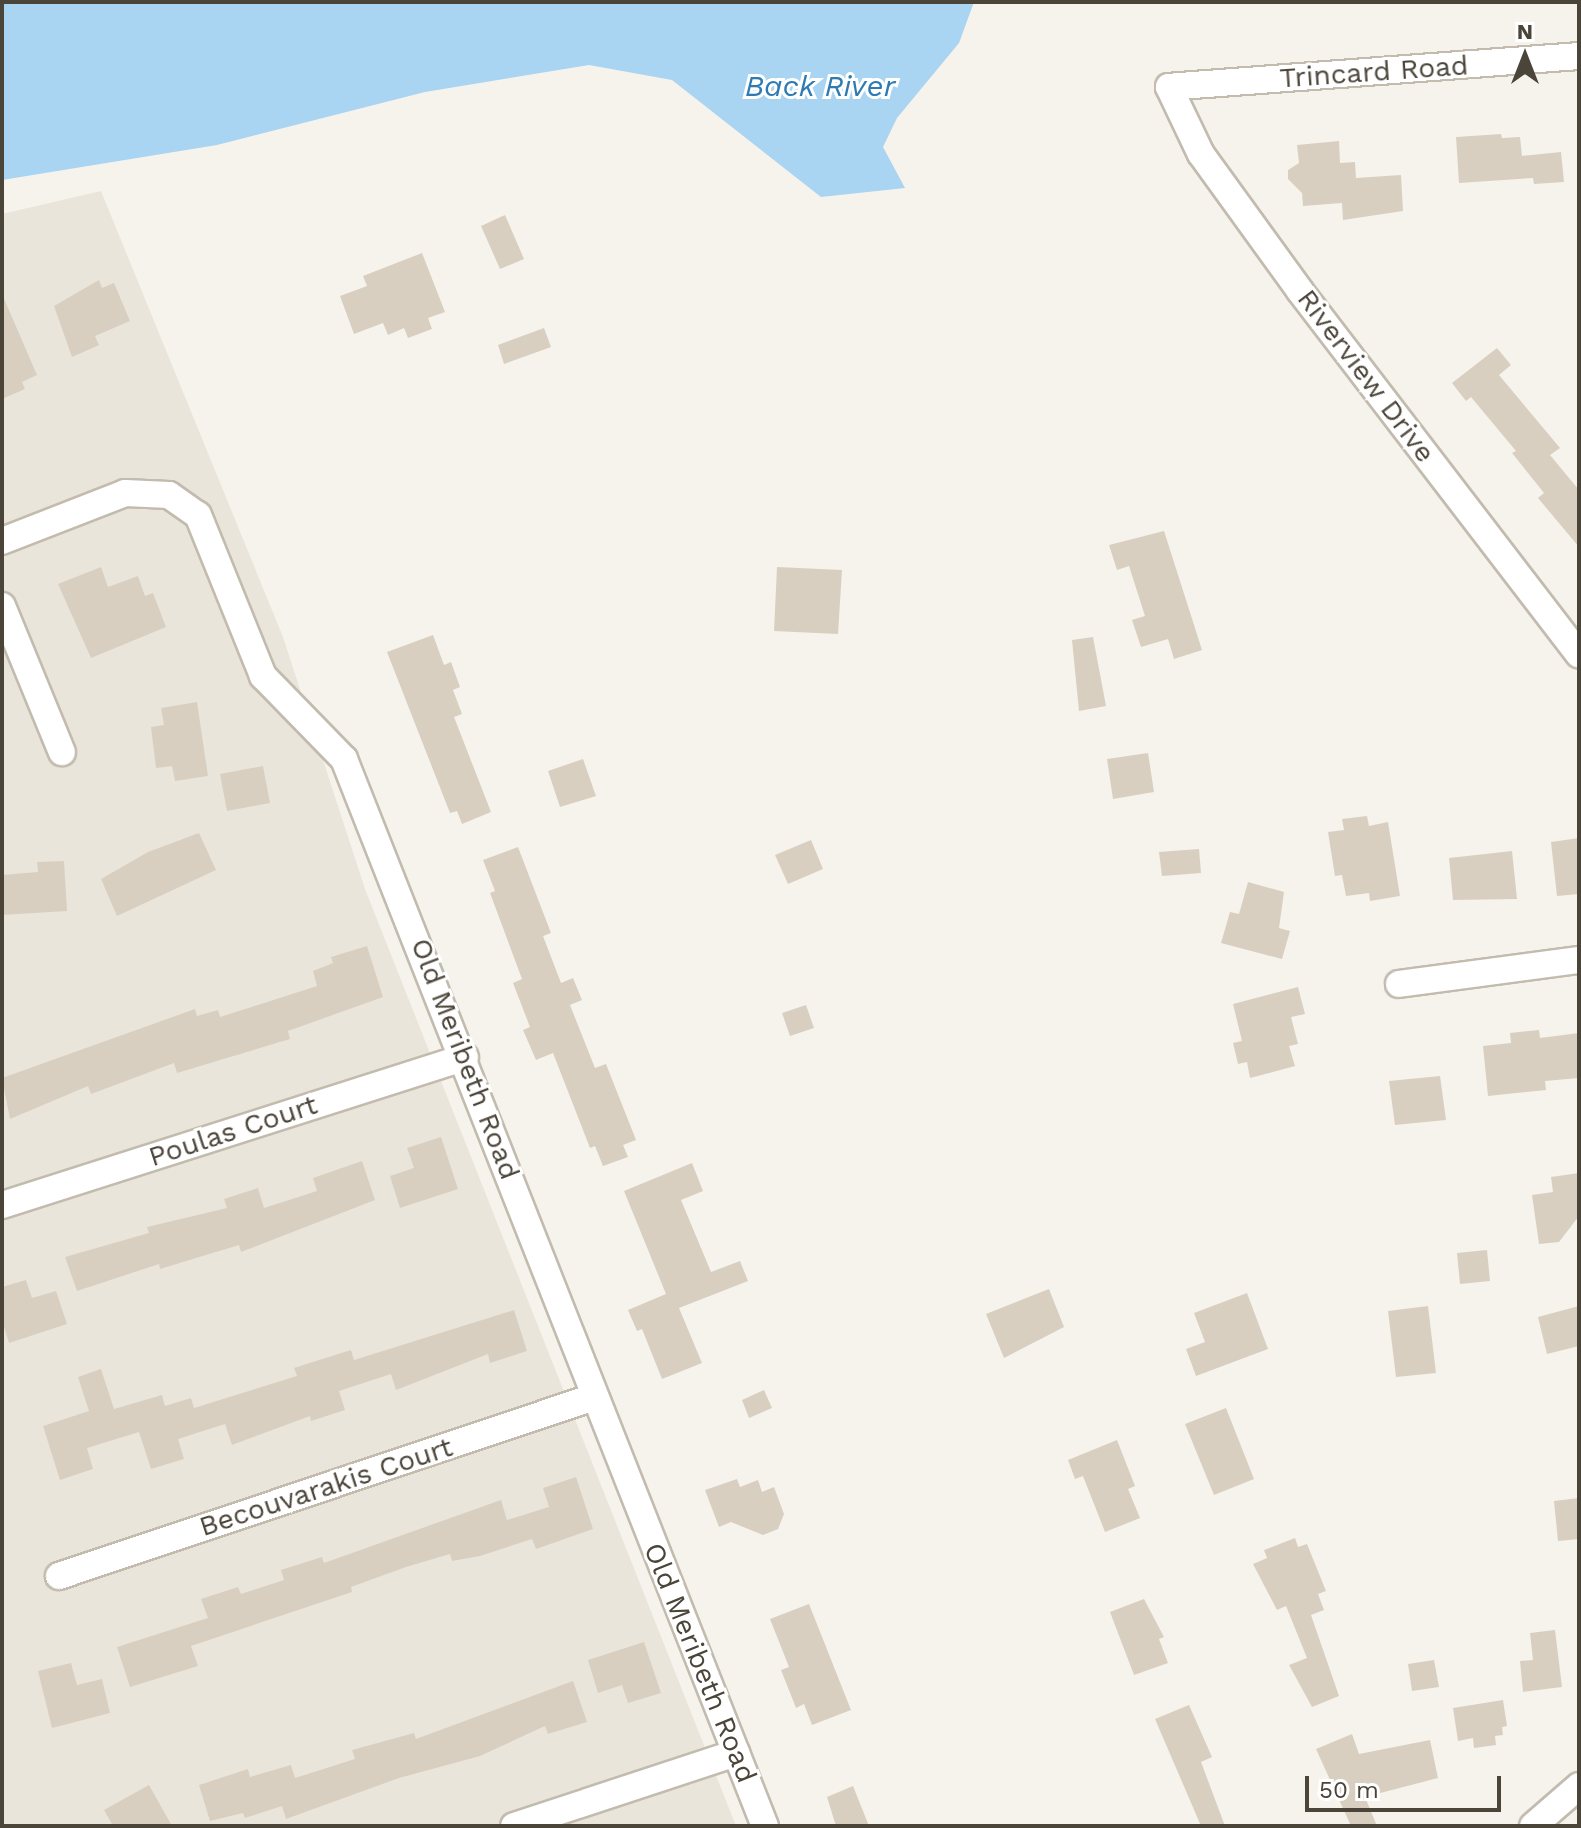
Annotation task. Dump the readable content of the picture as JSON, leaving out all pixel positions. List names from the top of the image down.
{
  "streets": {
    "street": [
      "Trincard Road",
      "Riverview Drive",
      "Old Meribeth Road",
      "Poulas Court",
      "Becouvarakis Court"
    ]
  },
  "crossings": [
    ["Trincard Road", "Riverview Drive"],
    ["Old Meribeth Road", "Poulas Court"],
    ["Old Meribeth Road", "Becouvarakis Court"]
  ],
  "water": ["Back River"],
  "scale_bar": "50 m",
  "north": "top"
}
